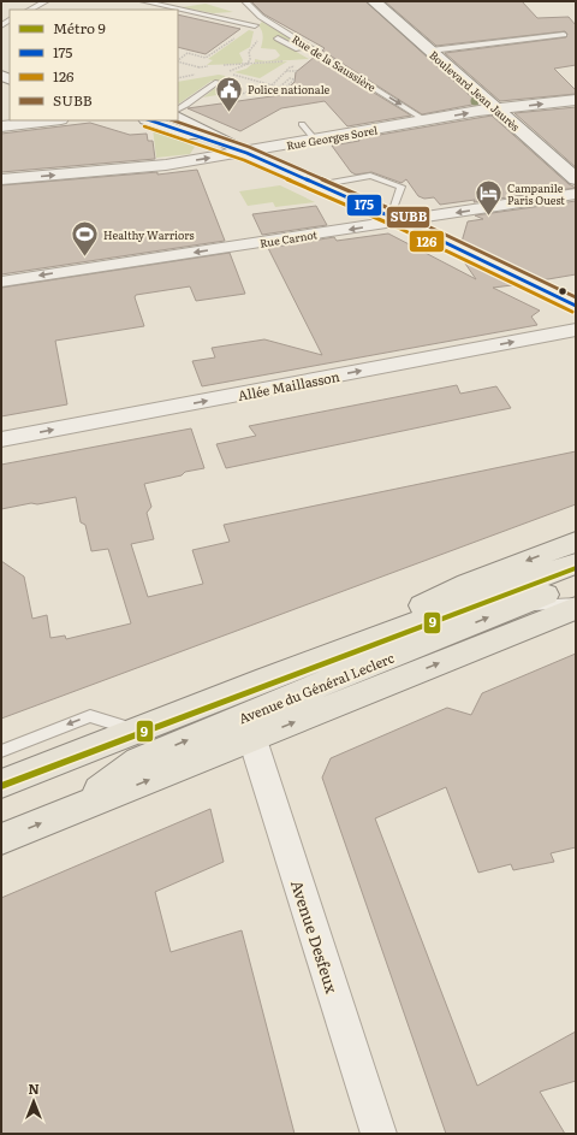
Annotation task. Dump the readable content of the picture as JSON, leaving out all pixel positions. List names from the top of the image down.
{
  "streets": {
    "main road": ["Boulevard Jean Jaurès", "Avenue du Général Leclerc"],
    "street": [
      "Rue Georges Sorel",
      "Rue Carnot",
      "Allée Maillasson",
      "Avenue Desfeux"
    ],
    "lane": ["Rue de la Saussière"]
  },
  "crossings": [
    ["Rue de la Saussière", "Rue Georges Sorel"],
    ["Boulevard Jean Jaurès", "Rue Georges Sorel"],
    ["Avenue du Général Leclerc", "Avenue Desfeux"]
  ],
  "one_way": [
    "Rue de la Saussière",
    "Rue Georges Sorel",
    "Rue Carnot",
    "Allée Maillasson"
  ],
  "places": {
    "public building": ["Police nationale"],
    "hotel": ["Campanile Paris Ouest"],
    "sports": ["Healthy Warriors"]
  },
  "lines": [
    "transit line 175",
    "transit line SUBB",
    "transit line 126",
    "metro line 9"
  ],
  "legend": [
    "Métro 9",
    "175",
    "126",
    "SUBB"
  ],
  "north": "top"
}
